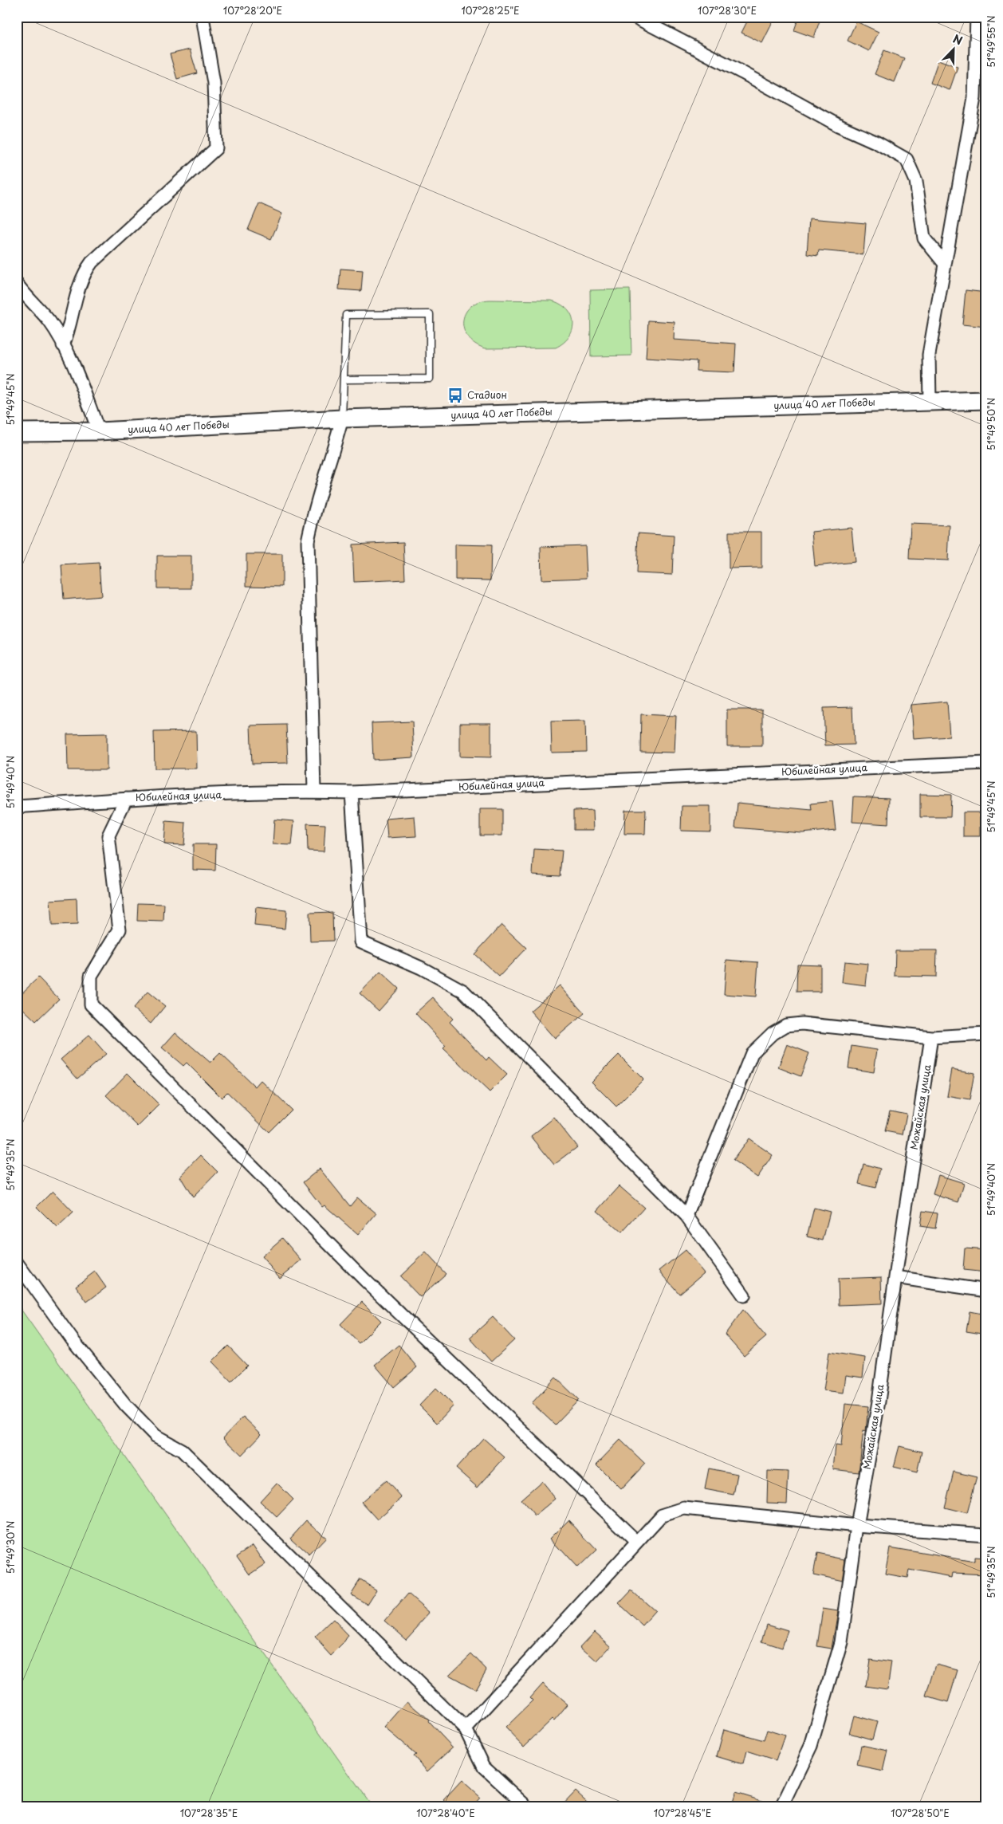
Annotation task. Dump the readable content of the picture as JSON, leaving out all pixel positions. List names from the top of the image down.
{
  "streets": {
    "street": ["улица 40 лет Победы", "Юбилейная улица", "Можайская улица"]
  },
  "places": {
    "bus stop": ["Стадион"]
  },
  "north": "top right",
  "coordinates": [
    "107°28'20\"E",
    "107°28'25\"E",
    "107°28'30\"E",
    "51°49'55\"N",
    "51°49'45\"N",
    "51°49'50\"N",
    "51°49'40\"N",
    "51°49'35\"N",
    "51°49'30\"N",
    "107°28'35\"E",
    "107°28'40\"E",
    "107°28'45\"E",
    "107°28'50\"E"
  ]
}
